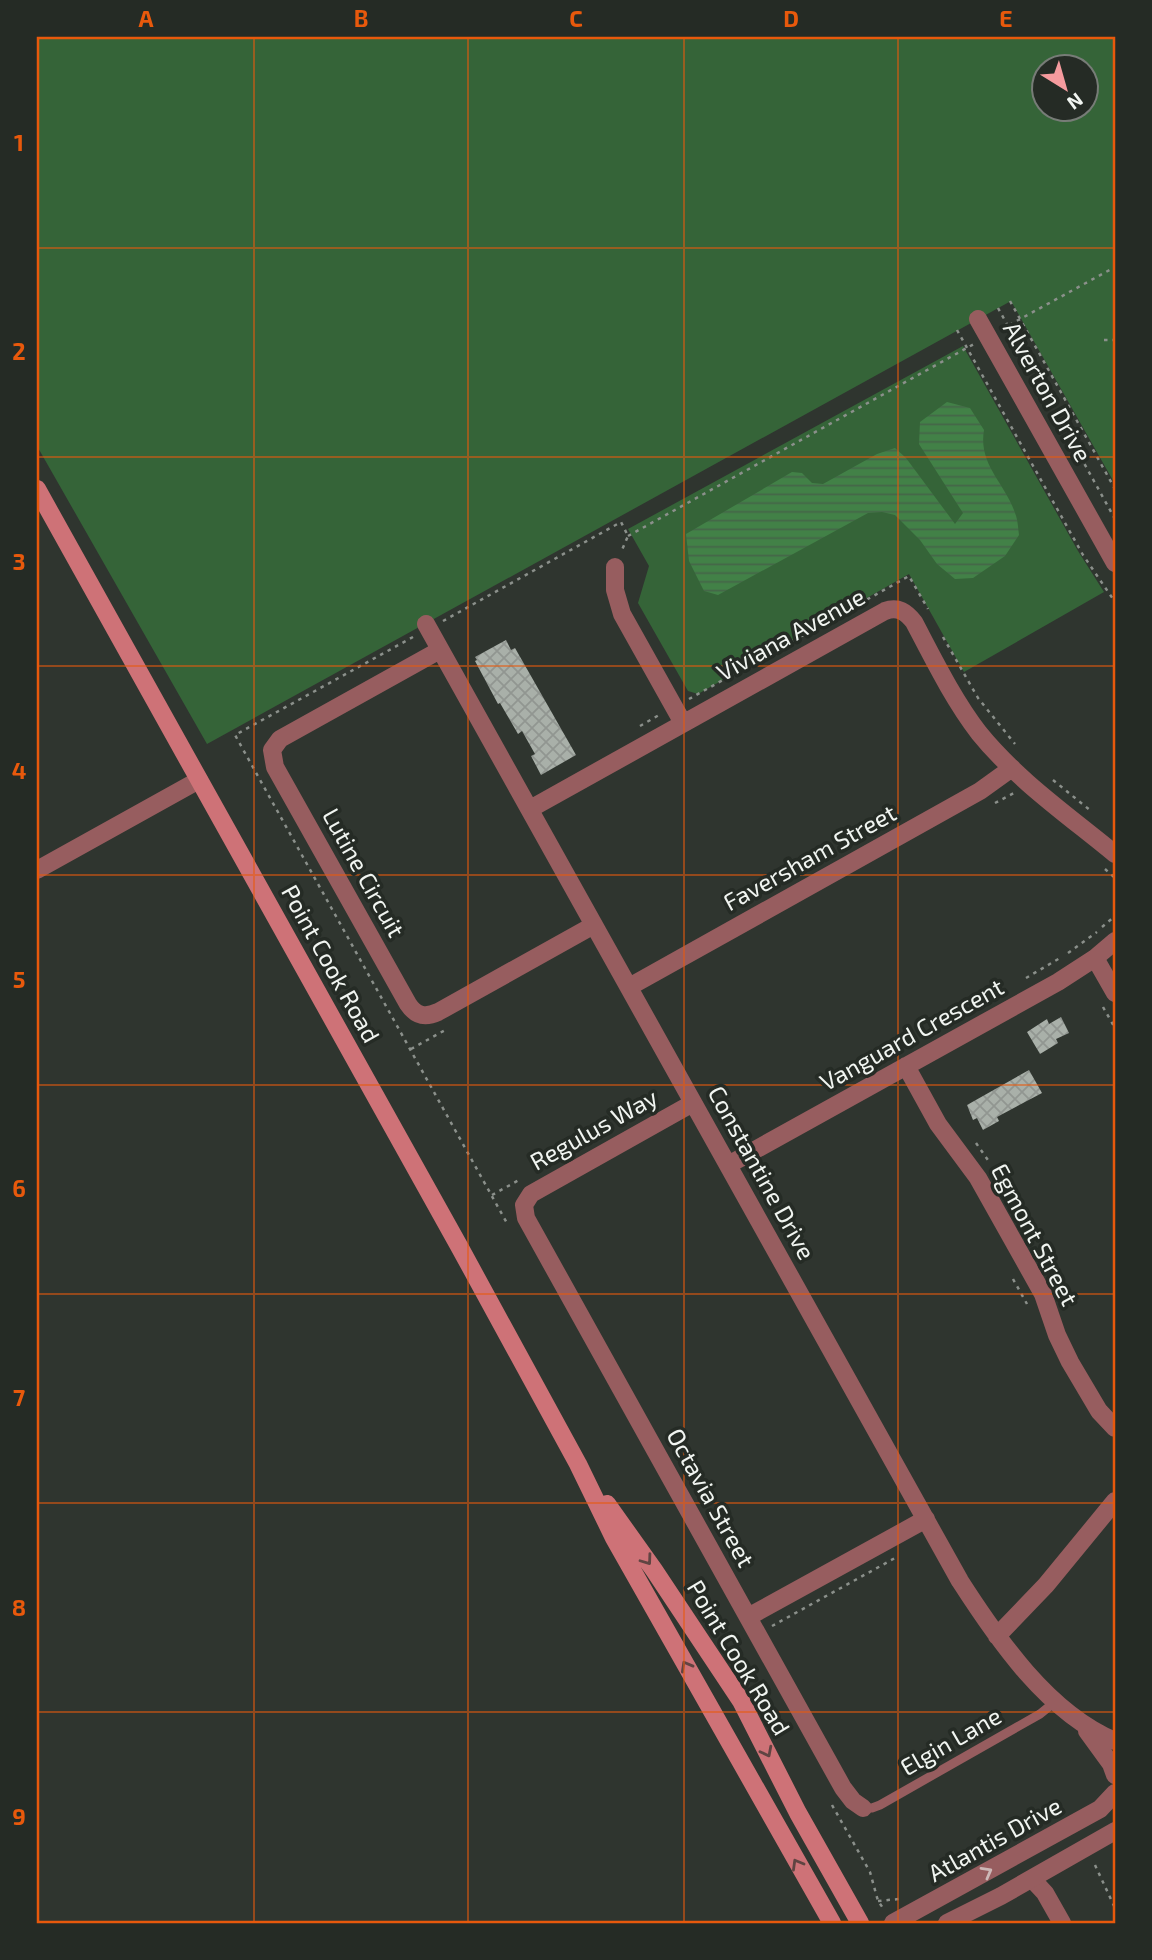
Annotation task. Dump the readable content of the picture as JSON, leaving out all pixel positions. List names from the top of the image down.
{
  "streets": {
    "main road": ["Point Cook Road"],
    "street": [
      "Alverton Drive",
      "Viviana Avenue",
      "Faversham Street",
      "Lutine Circuit",
      "Vanguard Crescent",
      "Regulus Way",
      "Constantine Drive",
      "Egmont Street",
      "Octavia Street",
      "Atlantis Drive"
    ],
    "lane": ["Elgin Lane"]
  },
  "crossings": [
    ["Viviana Avenue", "Faversham Street"],
    ["Viviana Avenue", "Constantine Drive"],
    ["Faversham Street", "Constantine Drive"],
    ["Lutine Circuit", "Constantine Drive"],
    ["Vanguard Crescent", "Constantine Drive"],
    ["Vanguard Crescent", "Egmont Street"],
    ["Regulus Way", "Constantine Drive"],
    ["Regulus Way", "Octavia Street"],
    ["Constantine Drive", "Elgin Lane"],
    ["Octavia Street", "Elgin Lane"]
  ],
  "north": "bottom right",
  "grid": {
    "columns": [
      "A",
      "B",
      "C",
      "D",
      "E"
    ],
    "rows": [
      "1",
      "2",
      "3",
      "4",
      "5",
      "6",
      "7",
      "8",
      "9"
    ]
  }
}
